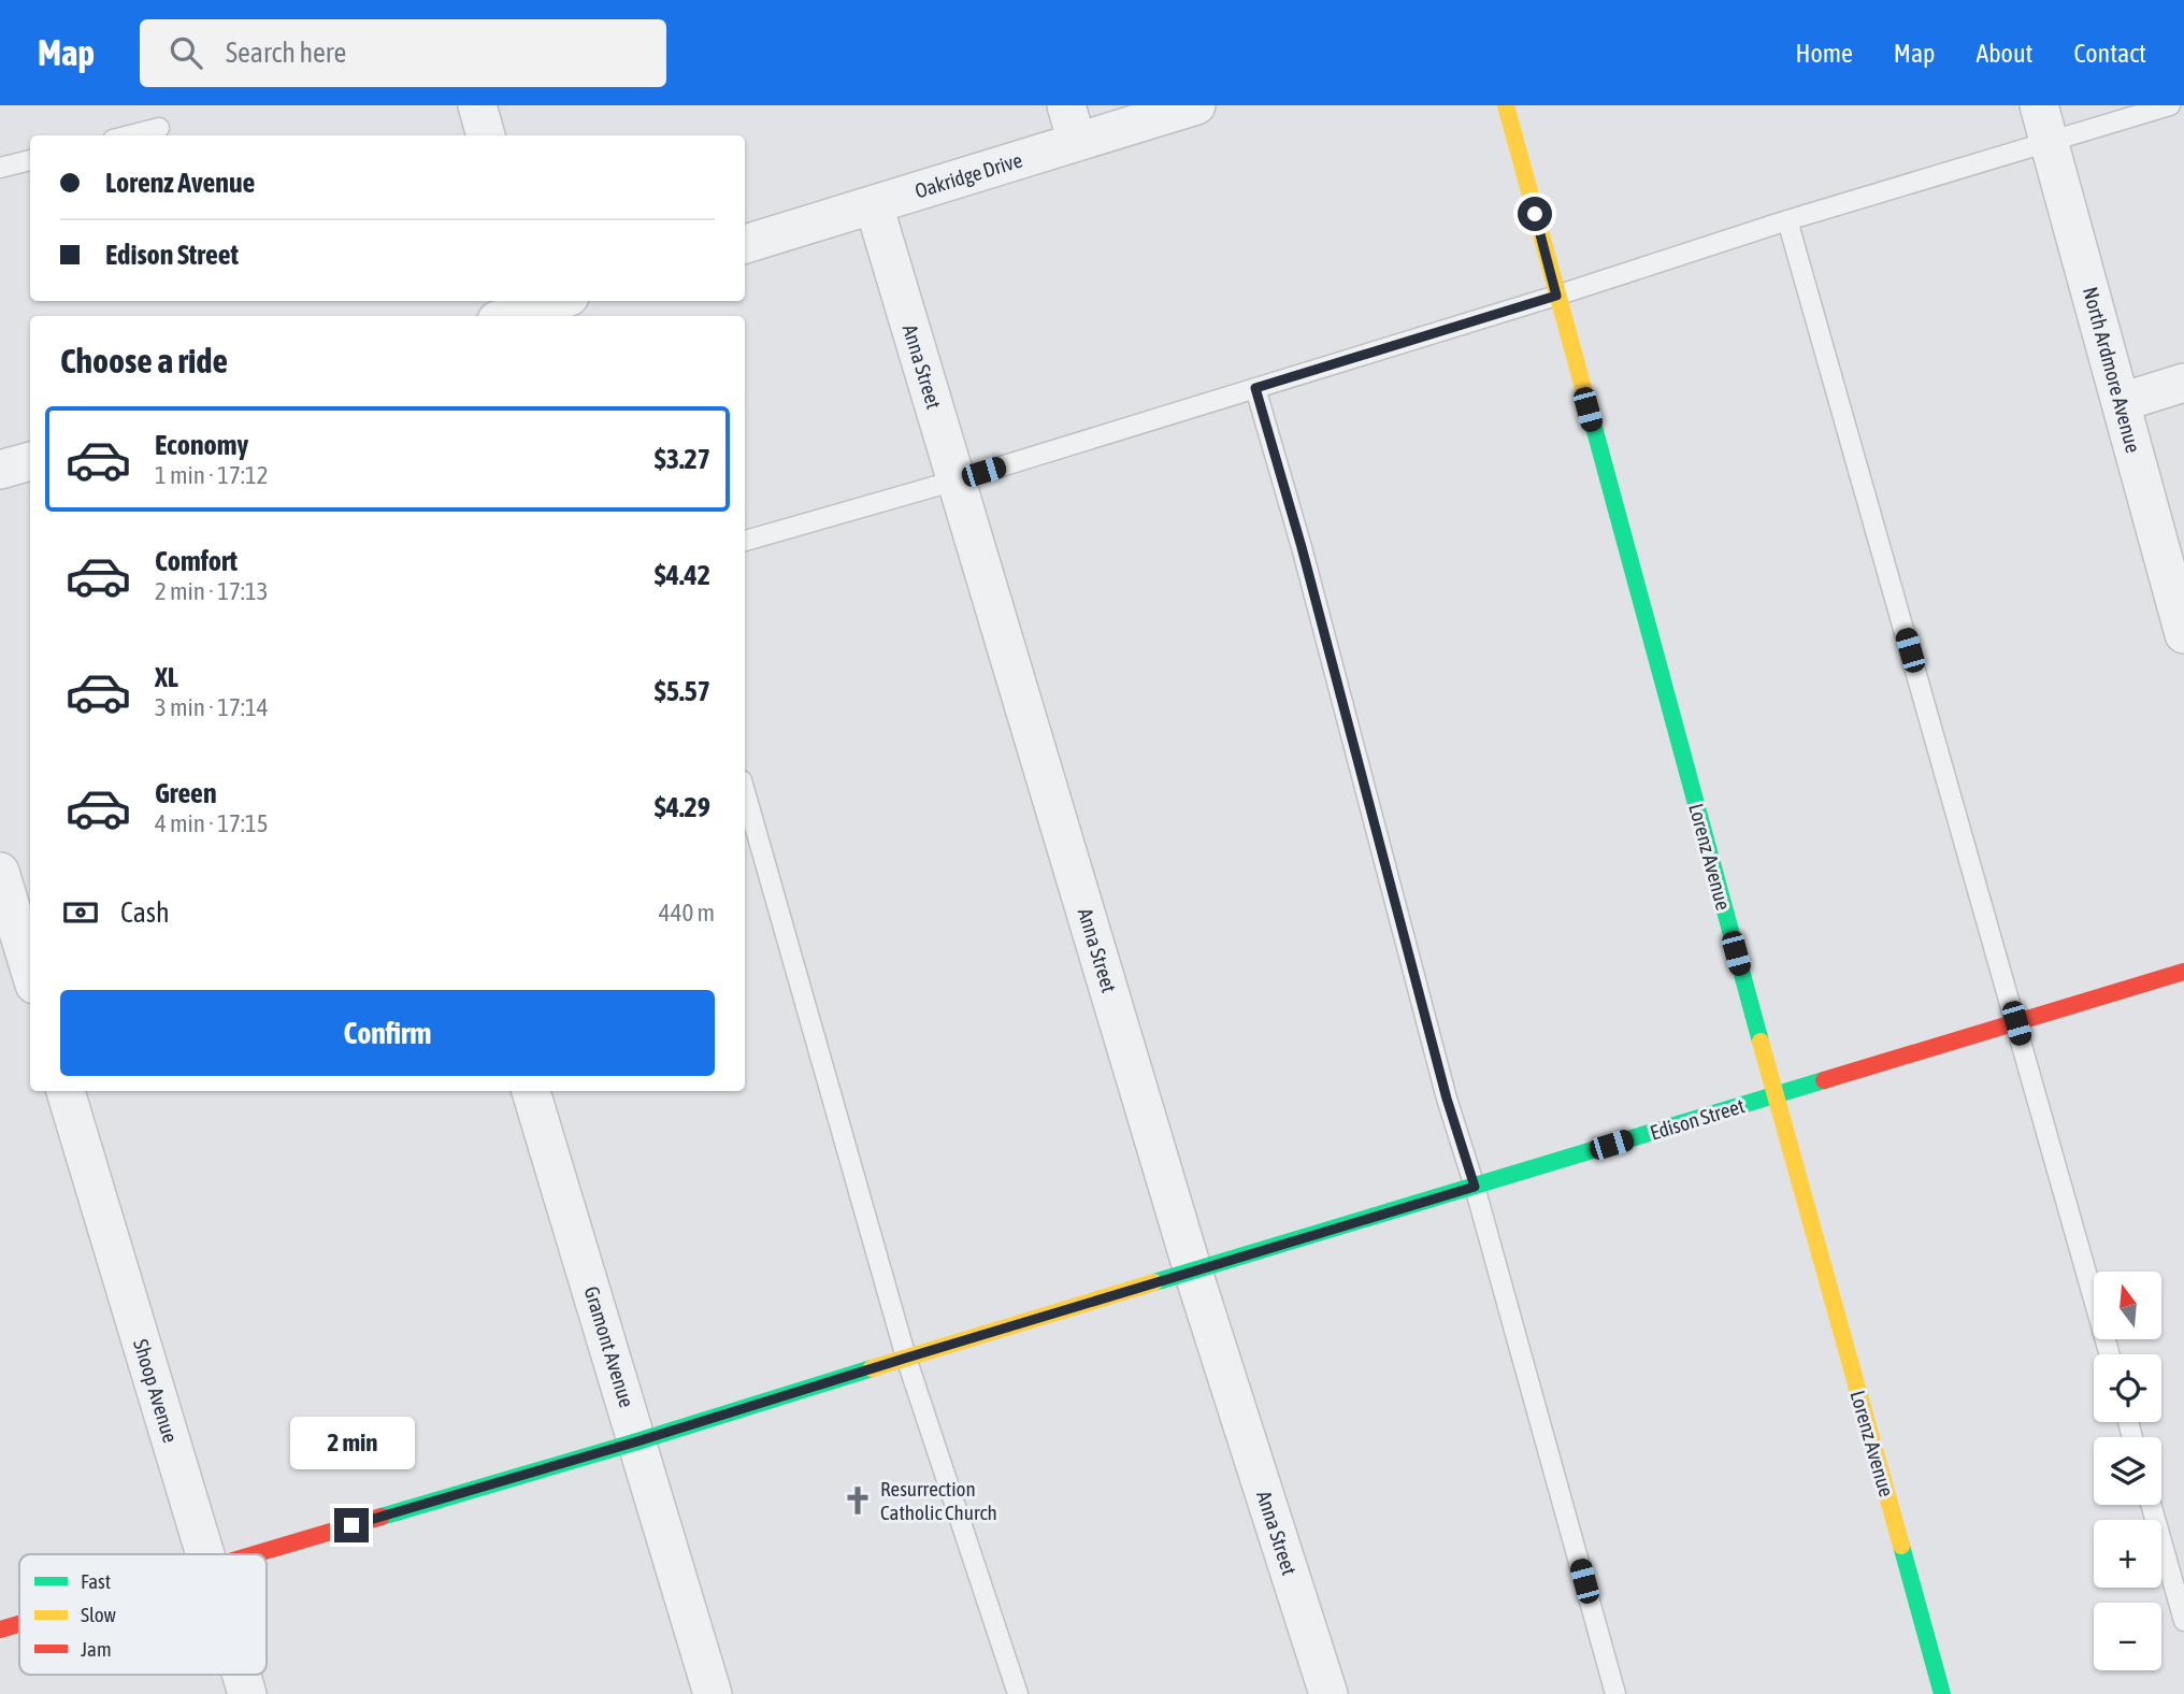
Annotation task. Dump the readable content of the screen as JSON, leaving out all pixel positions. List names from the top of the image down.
{
  "streets": {
    "street": [
      "Oakridge Drive",
      "Anna Street",
      "North Ardmore Avenue",
      "Lorenz Avenue",
      "Edison Street",
      "Gramont Avenue",
      "Shoop Avenue"
    ]
  },
  "crossings": [
    ["Oakridge Drive", "Anna Street"],
    ["Anna Street", "Edison Street"],
    ["Lorenz Avenue", "Edison Street"],
    ["Edison Street", "Gramont Avenue"]
  ],
  "places": {
    "church": ["Resurrection Catholic Church"]
  },
  "legend": ["Fast", "Slow", "Jam"],
  "north": "top",
  "page": {
    "header": "Map",
    "search": "Search here",
    "nav": [
      "Home",
      "Map",
      "About",
      "Contact"
    ],
    "banner": ["Lorenz Avenue", "Edison Street"],
    "heading": "Choose a ride",
    "list": [
      {
        "name": "Economy",
        "note": "1 min · 17:12",
        "value": "$3.27"
      },
      {
        "name": "Comfort",
        "note": "2 min · 17:13",
        "value": "$4.42"
      },
      {
        "name": "XL",
        "note": "3 min · 17:14",
        "value": "$5.57"
      },
      {
        "name": "Green",
        "note": "4 min · 17:15",
        "value": "$4.29"
      }
    ],
    "pay": ["Cash", "440 m"],
    "buttons": "Confirm",
    "map_buttons": ["+", "−"],
    "bubble": "2 min"
  }
}
